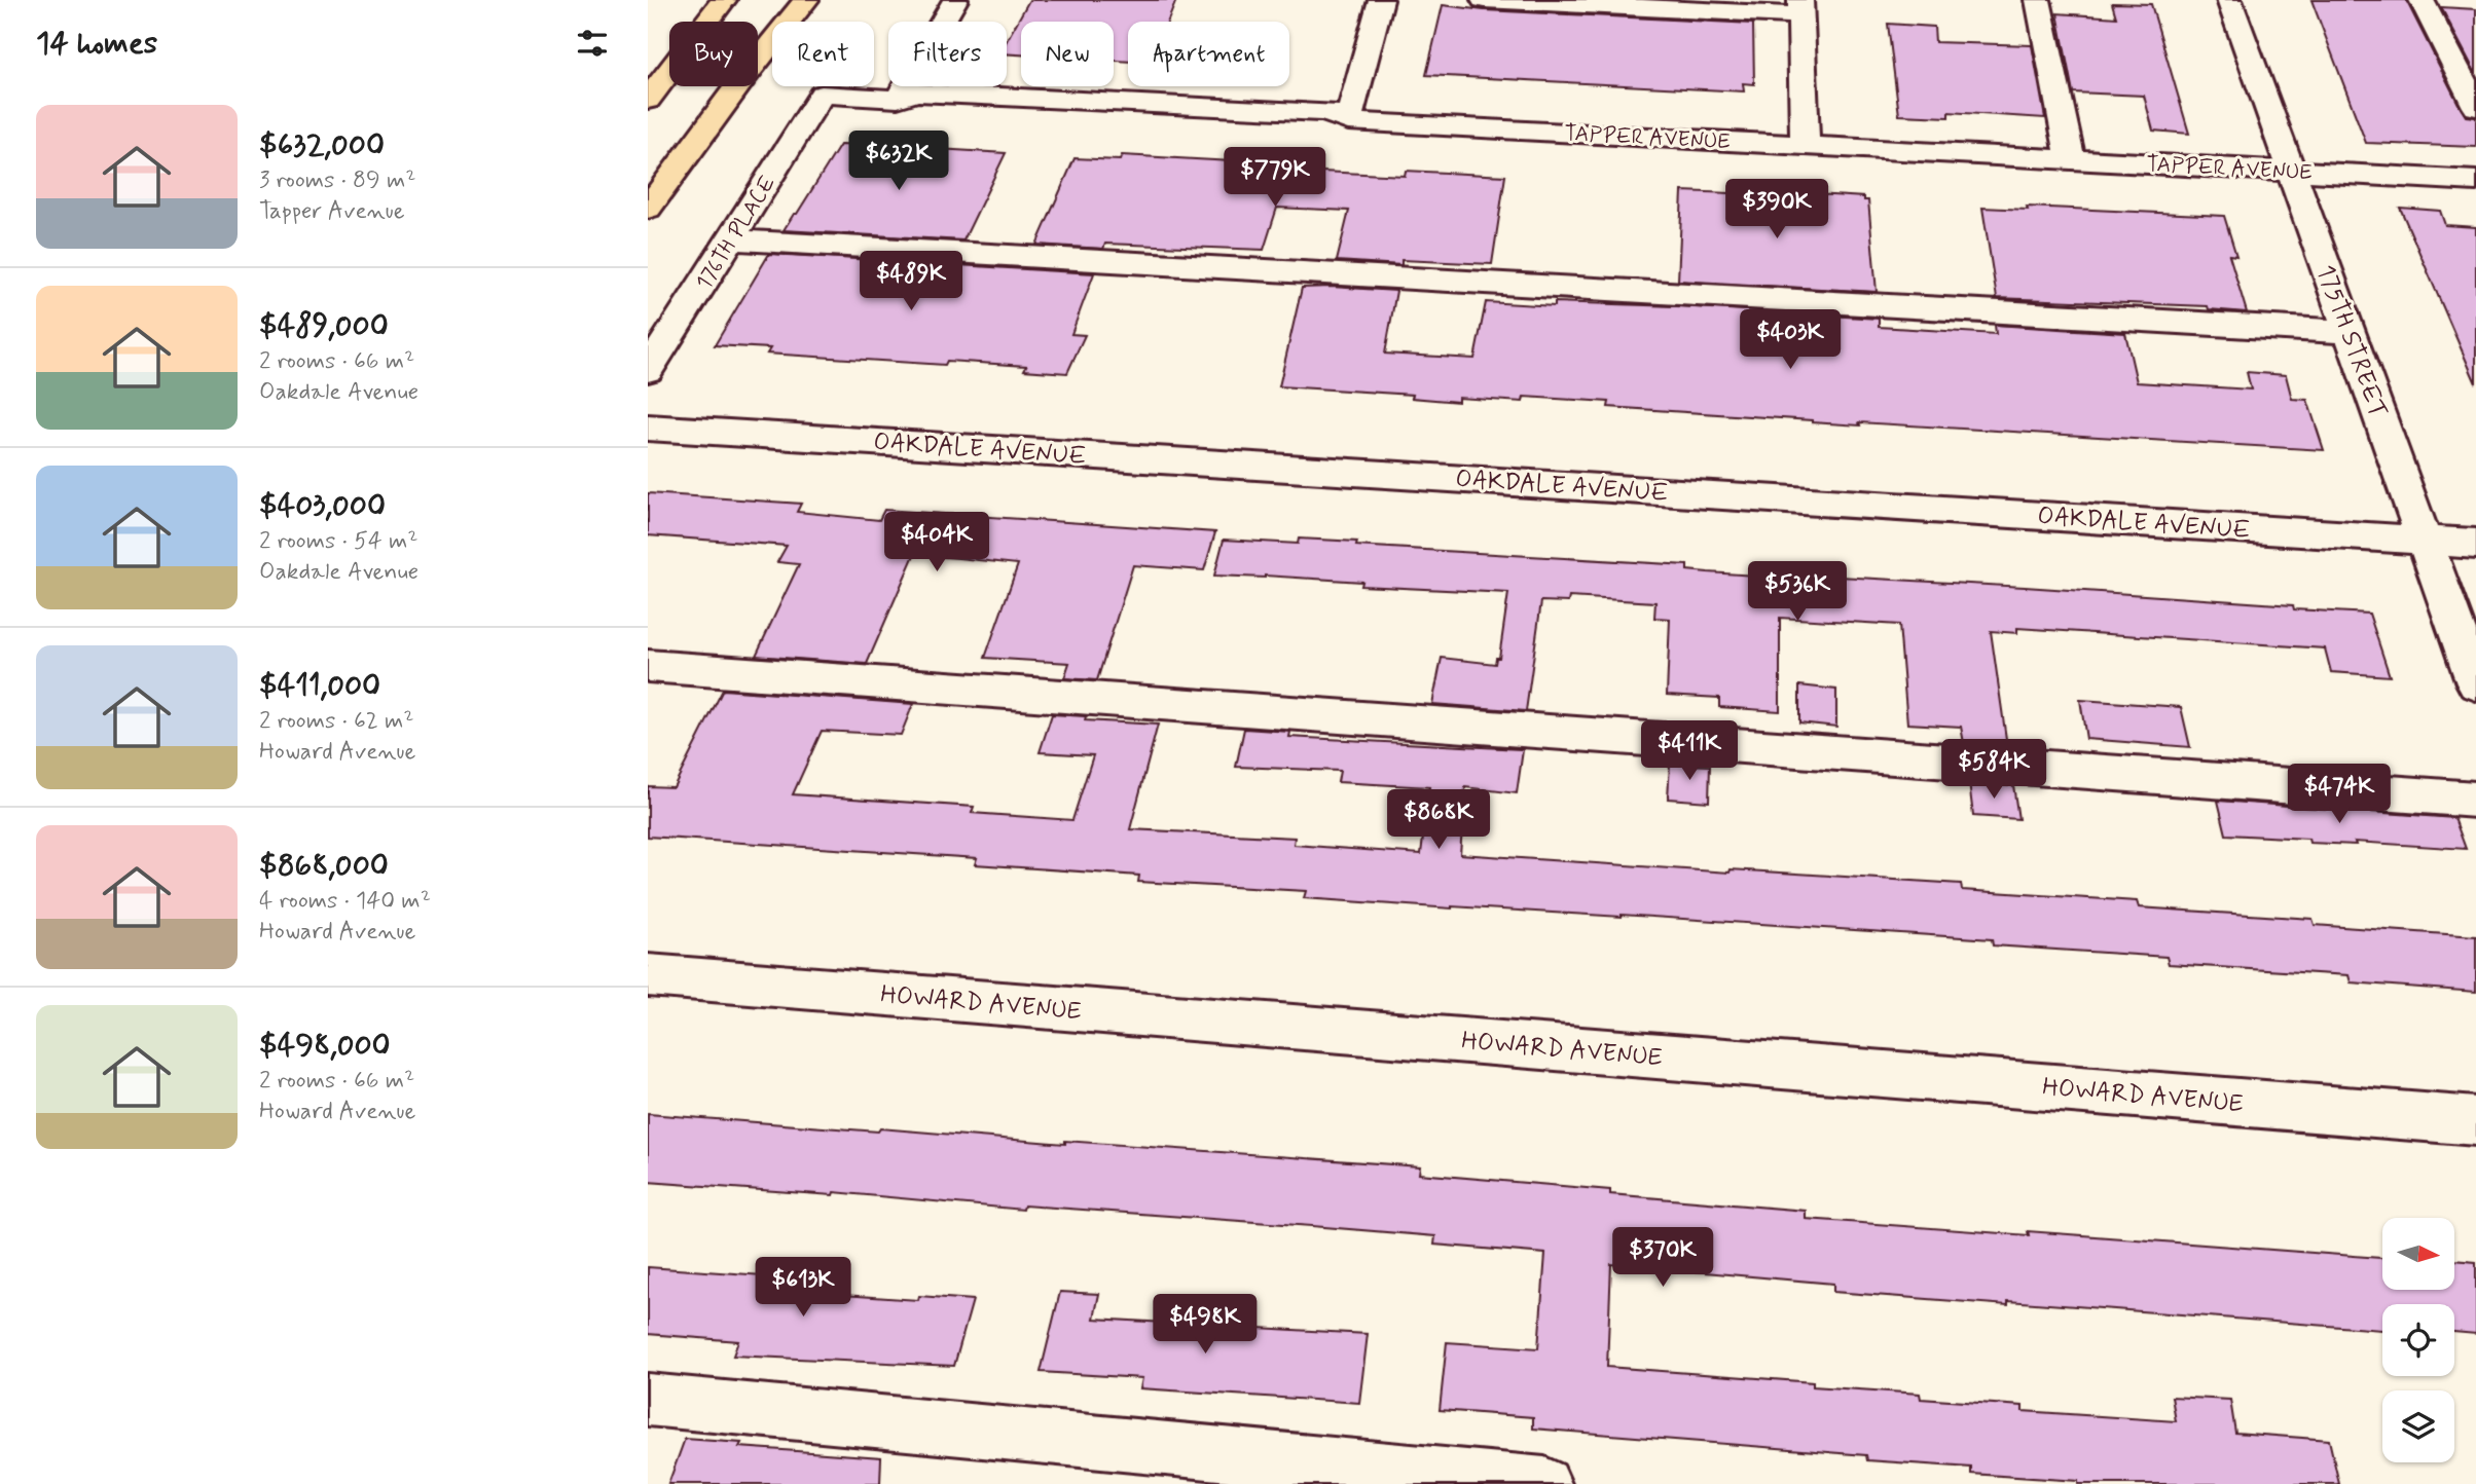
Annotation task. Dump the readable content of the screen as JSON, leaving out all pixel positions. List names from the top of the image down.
{
  "streets": {
    "street": [
      "TAPPER AVENUE",
      "176TH PLACE",
      "175TH STREET",
      "OAKDALE AVENUE",
      "HOWARD AVENUE"
    ]
  },
  "crossings": [
    ["TAPPER AVENUE", "176TH PLACE"],
    ["TAPPER AVENUE", "175TH STREET"],
    ["175TH STREET", "OAKDALE AVENUE"]
  ],
  "north": "right",
  "page": {
    "heading": "14 homes",
    "chip": [
      "Buy",
      "Rent",
      "Filters",
      "New",
      "Apartment"
    ],
    "list": [
      {
        "name": "$632,000",
        "note": "3 rooms · 89 m² · Tapper Avenue"
      },
      {
        "name": "$489,000",
        "note": "2 rooms · 66 m² · Oakdale Avenue"
      },
      {
        "name": "$403,000",
        "note": "2 rooms · 54 m² · Oakdale Avenue"
      },
      {
        "name": "$411,000",
        "note": "2 rooms · 62 m² · Howard Avenue"
      },
      {
        "name": "$868,000",
        "note": "4 rooms · 140 m² · Howard Avenue"
      },
      {
        "name": "$498,000",
        "note": "2 rooms · 66 m² · Howard Avenue"
      }
    ],
    "price": [
      "$632K",
      "$779K",
      "$390K",
      "$489K",
      "$403K",
      "$404K",
      "$536K",
      "$411K",
      "$584K",
      "$474K",
      "$868K",
      "$370K",
      "$613K",
      "$498K"
    ]
  }
}
